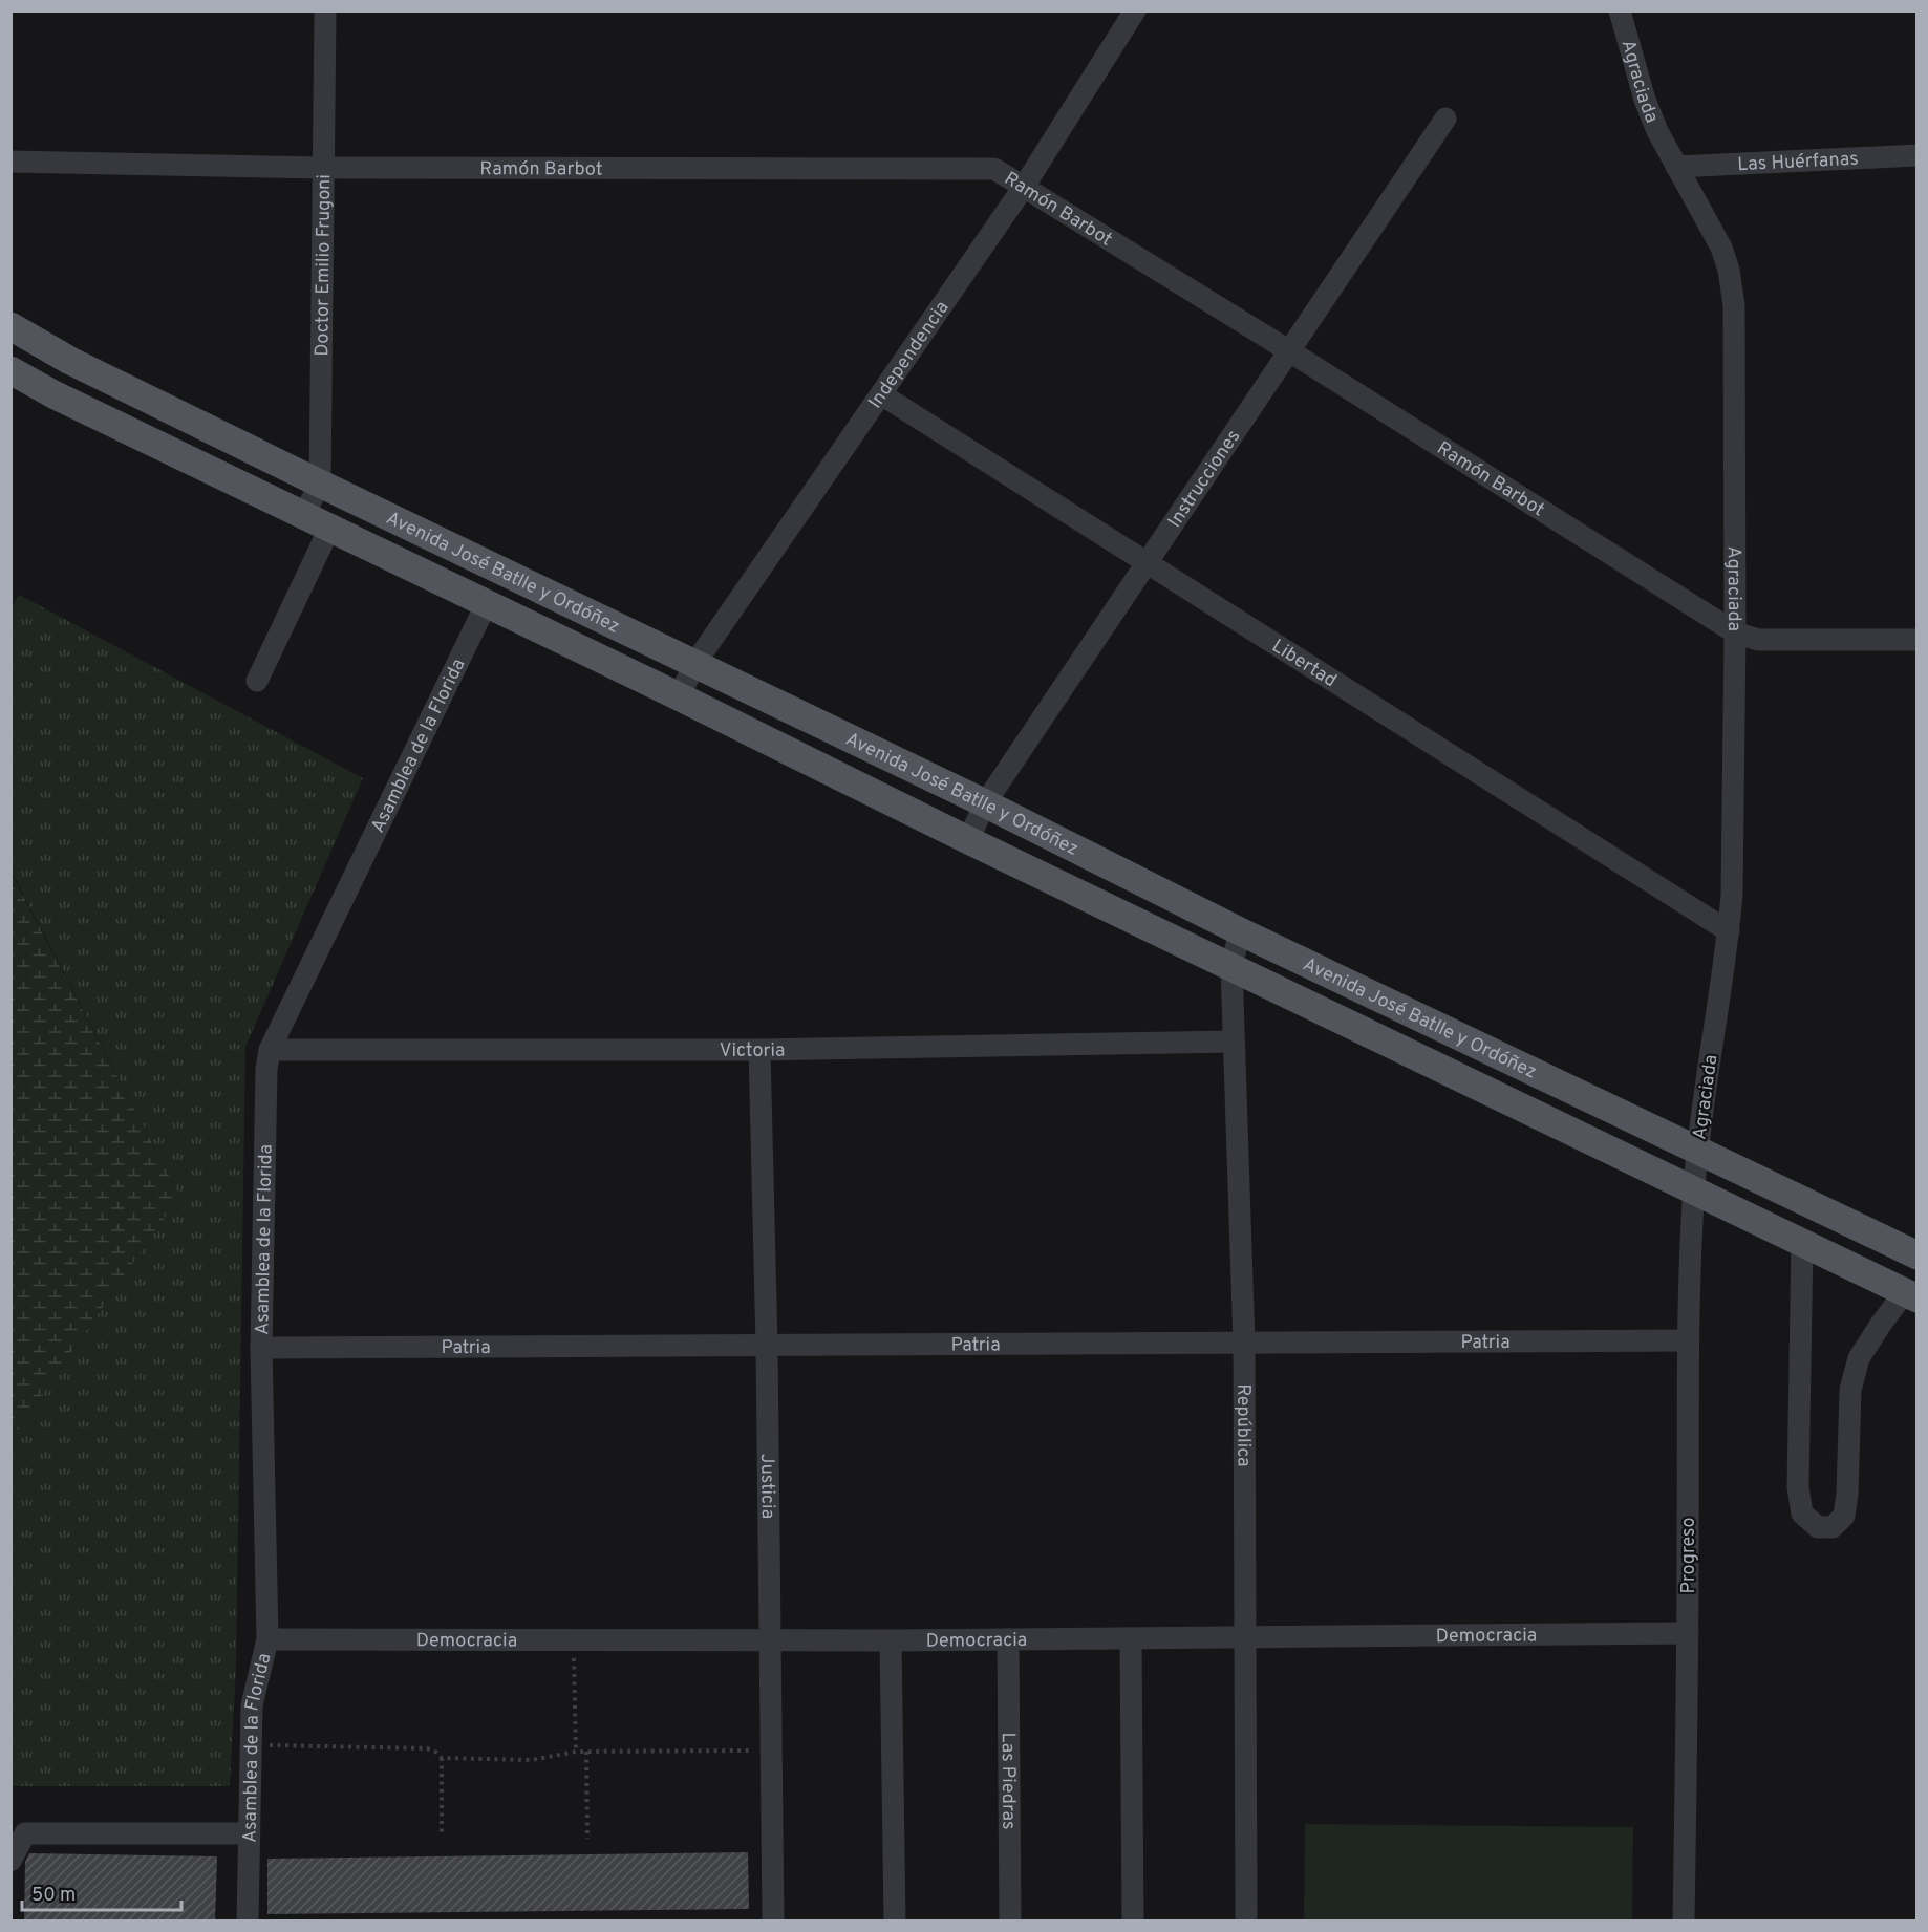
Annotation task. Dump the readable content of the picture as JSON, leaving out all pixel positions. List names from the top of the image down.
{
  "streets": {
    "main road": ["Avenida José Batlle y Ordóñez"],
    "street": [
      "Agraciada",
      "Las Huérfanas",
      "Ramón Barbot",
      "Doctor Emilio Frugoni",
      "Independencia",
      "Instrucciones",
      "Libertad",
      "Asamblea de la Florida",
      "Victoria",
      "Patria",
      "República",
      "Justicia",
      "Progreso",
      "Democracia",
      "Las Piedras"
    ]
  },
  "crossings": [
    ["Agraciada", "Las Huérfanas"],
    ["Agraciada", "Ramón Barbot"],
    ["Agraciada", "Avenida José Batlle y Ordóñez"],
    ["Agraciada", "Libertad"],
    ["Agraciada", "Progreso"],
    ["Ramón Barbot", "Doctor Emilio Frugoni"],
    ["Ramón Barbot", "Independencia"],
    ["Ramón Barbot", "Instrucciones"],
    ["Doctor Emilio Frugoni", "Avenida José Batlle y Ordóñez"],
    ["Independencia", "Avenida José Batlle y Ordóñez"],
    ["Independencia", "Libertad"],
    ["Instrucciones", "Avenida José Batlle y Ordóñez"],
    ["Instrucciones", "Libertad"],
    ["Avenida José Batlle y Ordóñez", "Asamblea de la Florida"],
    ["Avenida José Batlle y Ordóñez", "República"],
    ["Avenida José Batlle y Ordóñez", "Progreso"],
    ["Asamblea de la Florida", "Victoria"],
    ["Asamblea de la Florida", "Patria"],
    ["Asamblea de la Florida", "Democracia"],
    ["Victoria", "República"],
    ["Victoria", "Justicia"],
    ["Patria", "República"],
    ["Patria", "Justicia"],
    ["Patria", "Progreso"],
    ["República", "Democracia"],
    ["Justicia", "Democracia"],
    ["Progreso", "Democracia"],
    ["Democracia", "Las Piedras"]
  ],
  "scale_bar": "50 m"
}
